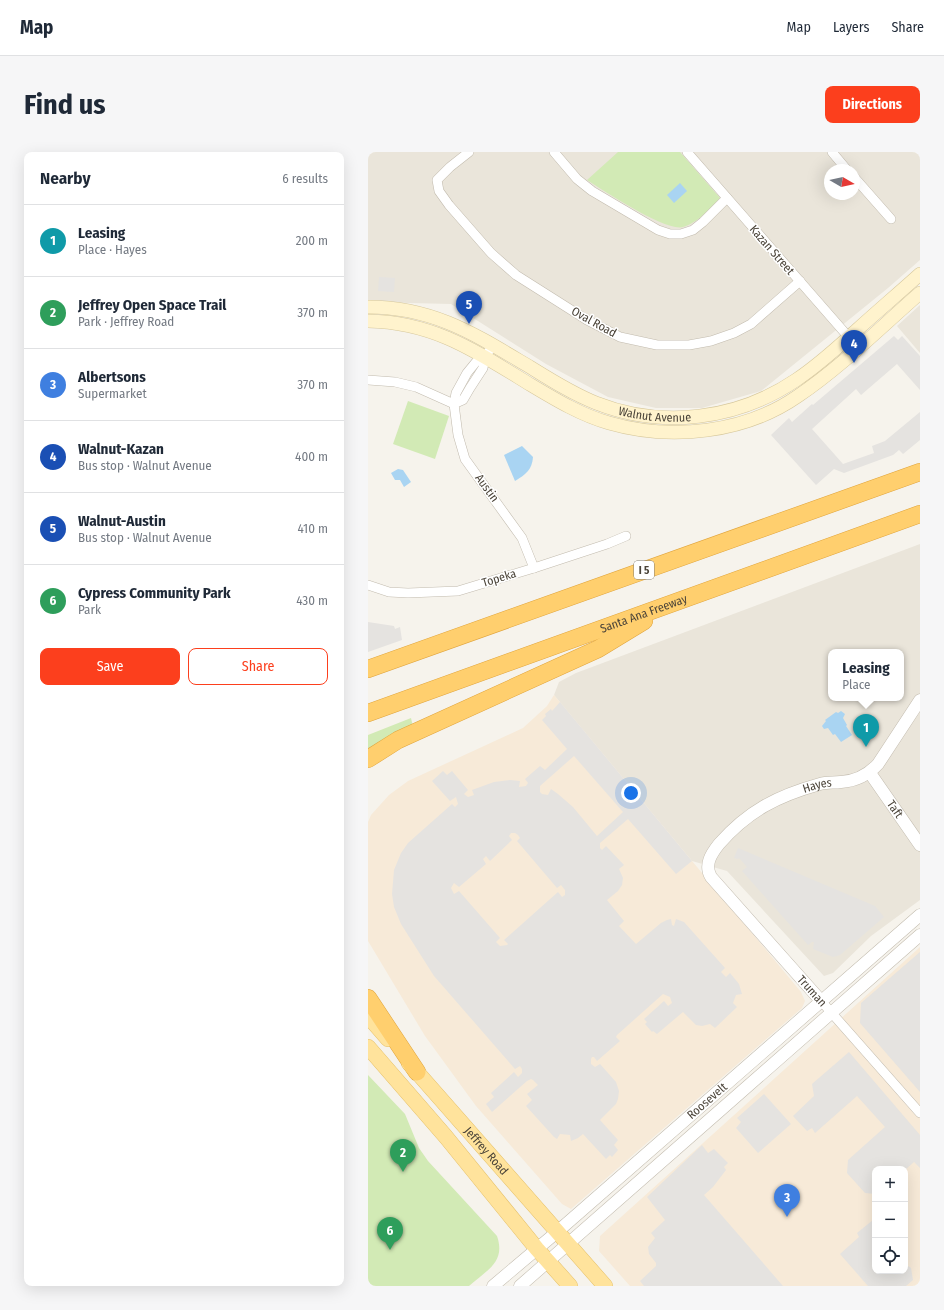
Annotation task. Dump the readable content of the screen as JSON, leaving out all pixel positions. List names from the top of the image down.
{
  "streets": {
    "highway": ["I 5", "Santa Ana Freeway"],
    "main road": ["Walnut Avenue", "Jeffrey Road"],
    "street": [
      "Kazan Street",
      "Oval Road",
      "Austin",
      "Topeka",
      "Hayes",
      "Taft",
      "Truman",
      "Roosevelt"
    ]
  },
  "crossings": [
    ["Kazan Street", "Oval Road"],
    ["Kazan Street", "Walnut Avenue"],
    ["Austin", "Topeka"],
    ["Hayes", "Taft"],
    ["Hayes", "Truman"],
    ["Truman", "Roosevelt"],
    ["Roosevelt", "Jeffrey Road"]
  ],
  "north": "right",
  "page": {
    "header": "Map",
    "nav": ["Map", "Layers", "Share"],
    "buttons": [
      "Directions",
      ["Save", "Share"]
    ],
    "title": "Find us",
    "heading": ["Nearby", "6 results"],
    "list": [
      {
        "mark": "1",
        "name": "Leasing",
        "note": "Place · Hayes",
        "value": "200 m"
      },
      {
        "mark": "2",
        "name": "Jeffrey Open Space Trail",
        "note": "Park · Jeffrey Road",
        "value": "370 m"
      },
      {
        "mark": "3",
        "name": "Albertsons",
        "note": "Supermarket",
        "value": "370 m"
      },
      {
        "mark": "4",
        "name": "Walnut-Kazan",
        "note": "Bus stop · Walnut Avenue",
        "value": "400 m"
      },
      {
        "mark": "5",
        "name": "Walnut-Austin",
        "note": "Bus stop · Walnut Avenue",
        "value": "410 m"
      },
      {
        "mark": "6",
        "name": "Cypress Community Park",
        "note": "Park",
        "value": "430 m"
      }
    ],
    "pins": [
      "5",
      "4",
      "1",
      "2",
      "3",
      "6"
    ],
    "popup": ["Leasing", "Place"],
    "map_buttons": ["+", "−"]
  }
}
